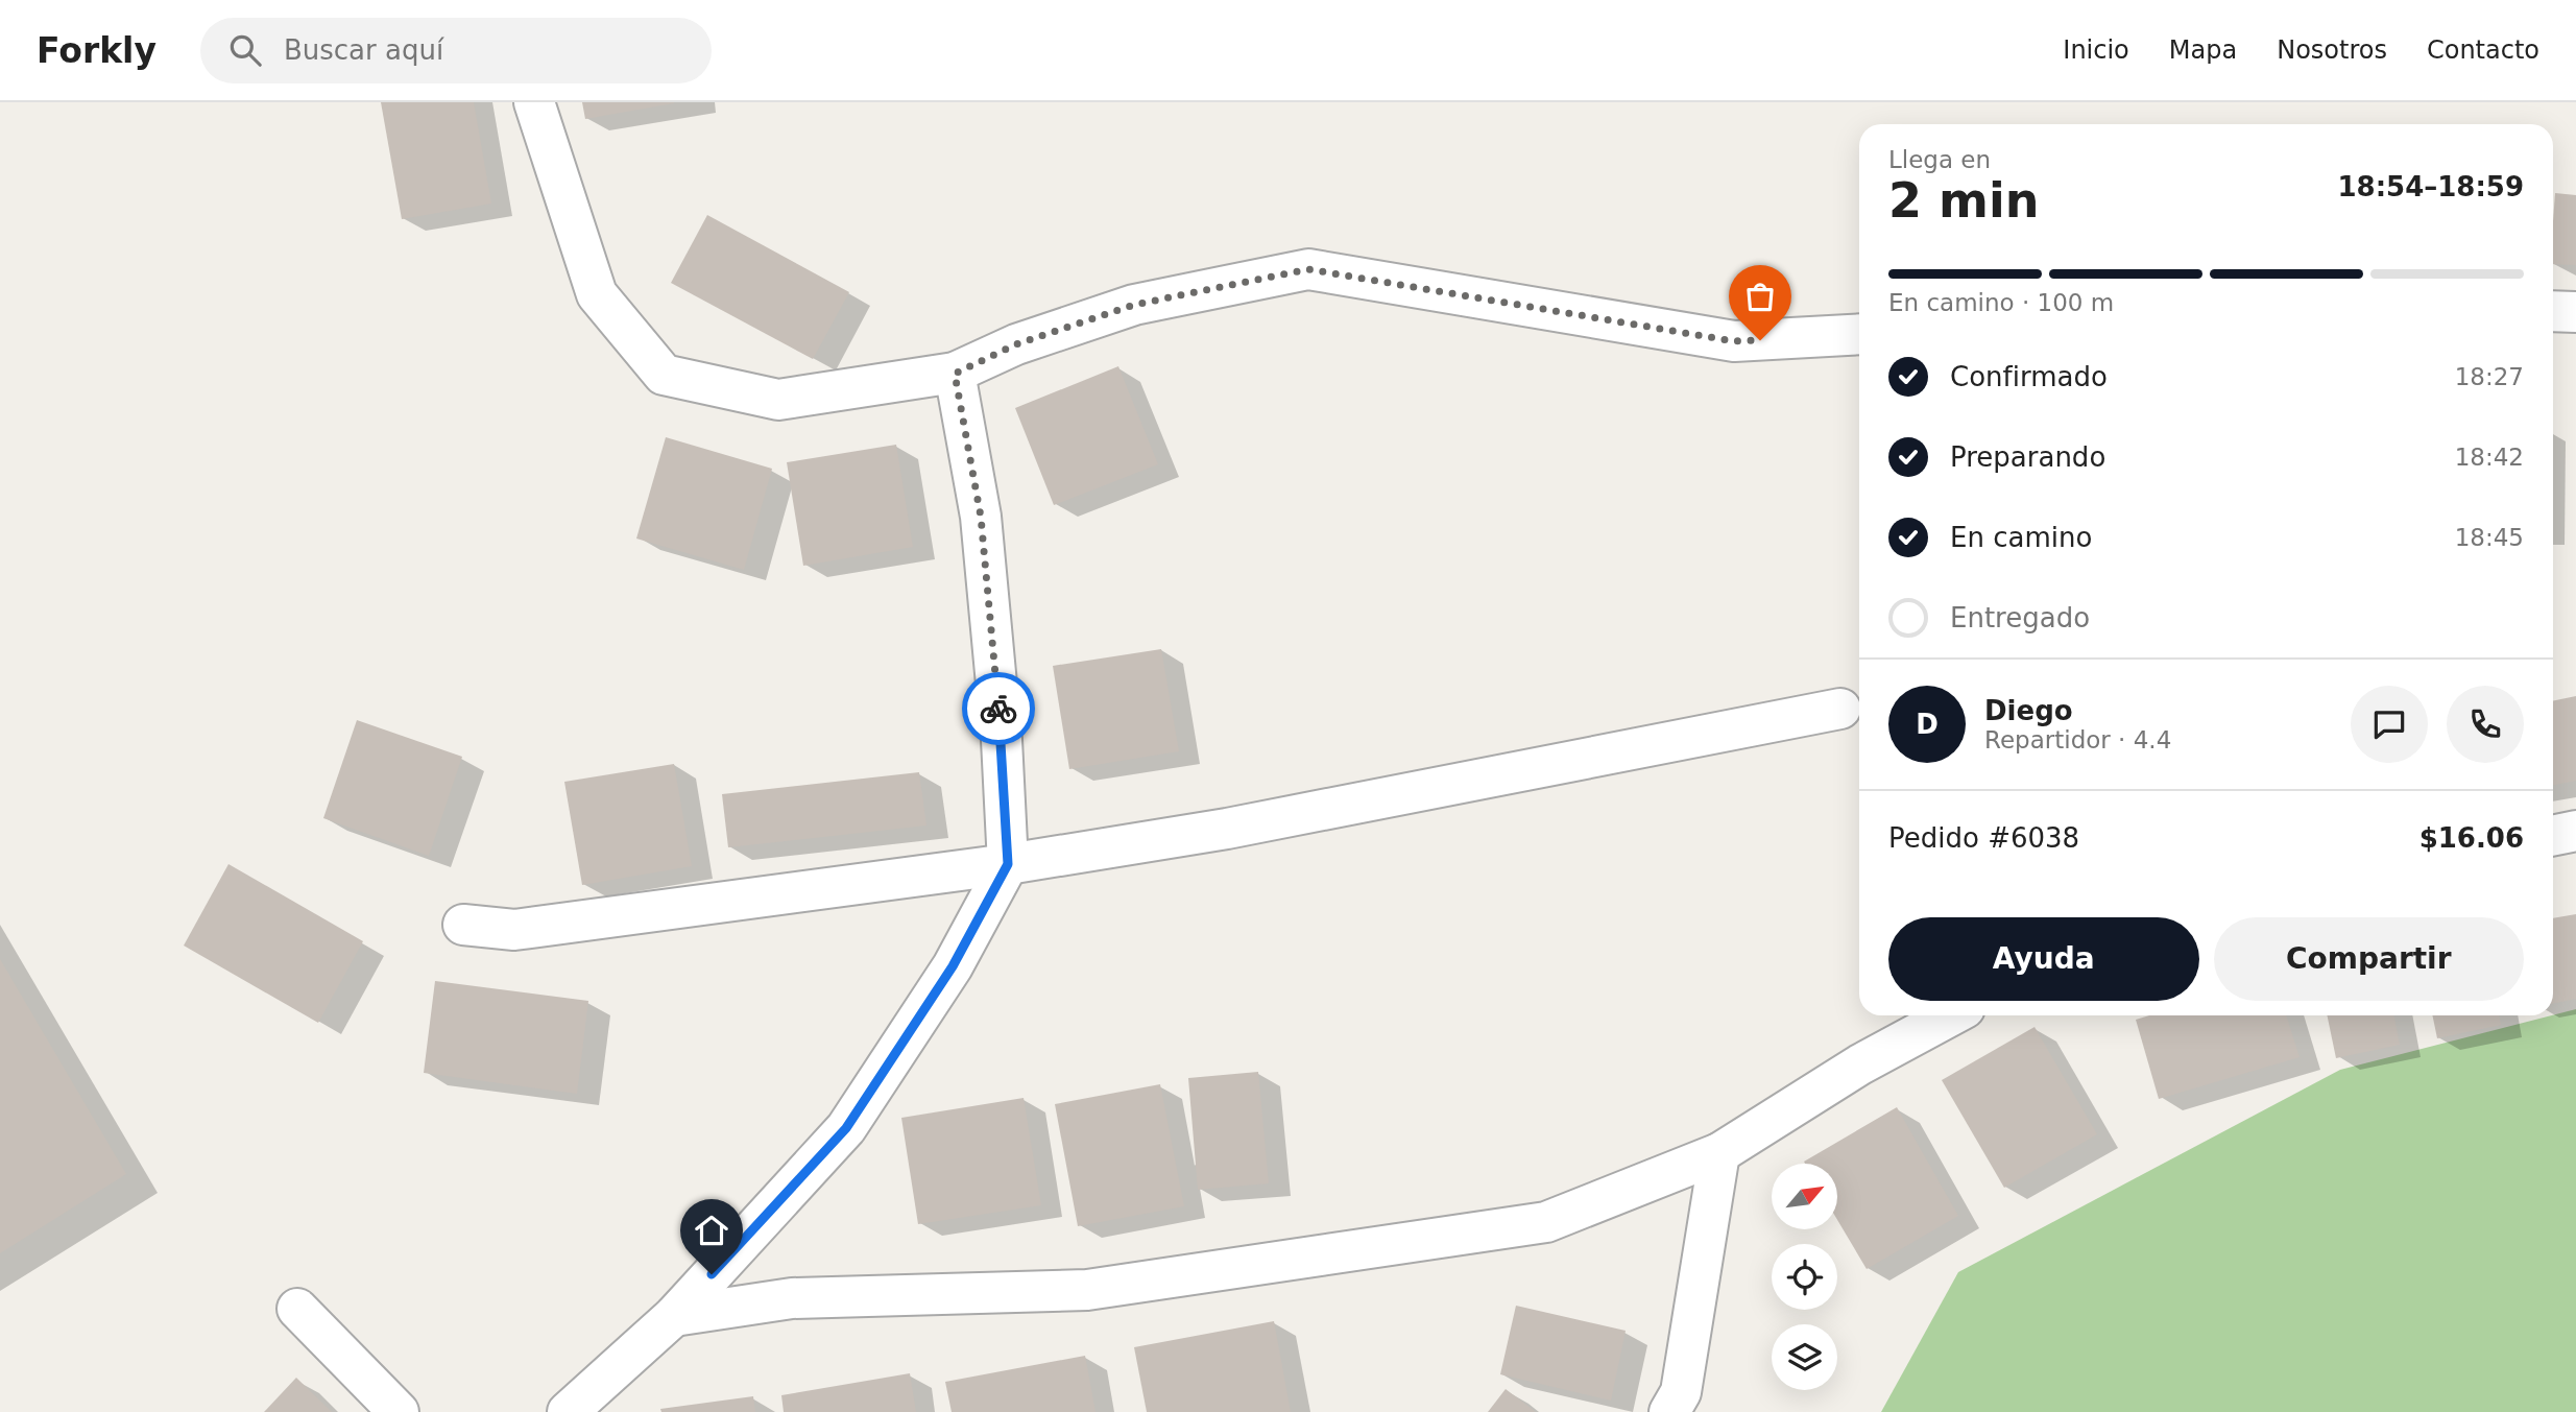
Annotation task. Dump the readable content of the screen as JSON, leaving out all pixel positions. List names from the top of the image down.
{
  "north": "top right",
  "page": {
    "header": "Forkly",
    "search": "Buscar aquí",
    "nav": [
      "Inicio",
      "Mapa",
      "Nosotros",
      "Contacto"
    ],
    "heading": ["2 min", "Llega en", "18:54–18:59"],
    "panel": [
      "Diego",
      "Repartidor · 4.4",
      "Pedido #6038",
      "$16.06"
    ],
    "bar": "En camino · 100 m",
    "list": [
      ["Confirmado", "18:27"],
      ["Preparando", "18:42"],
      ["En camino", "18:45"],
      "Entregado"
    ],
    "round": "D",
    "buttons": ["Ayuda", "Compartir"]
  }
}
